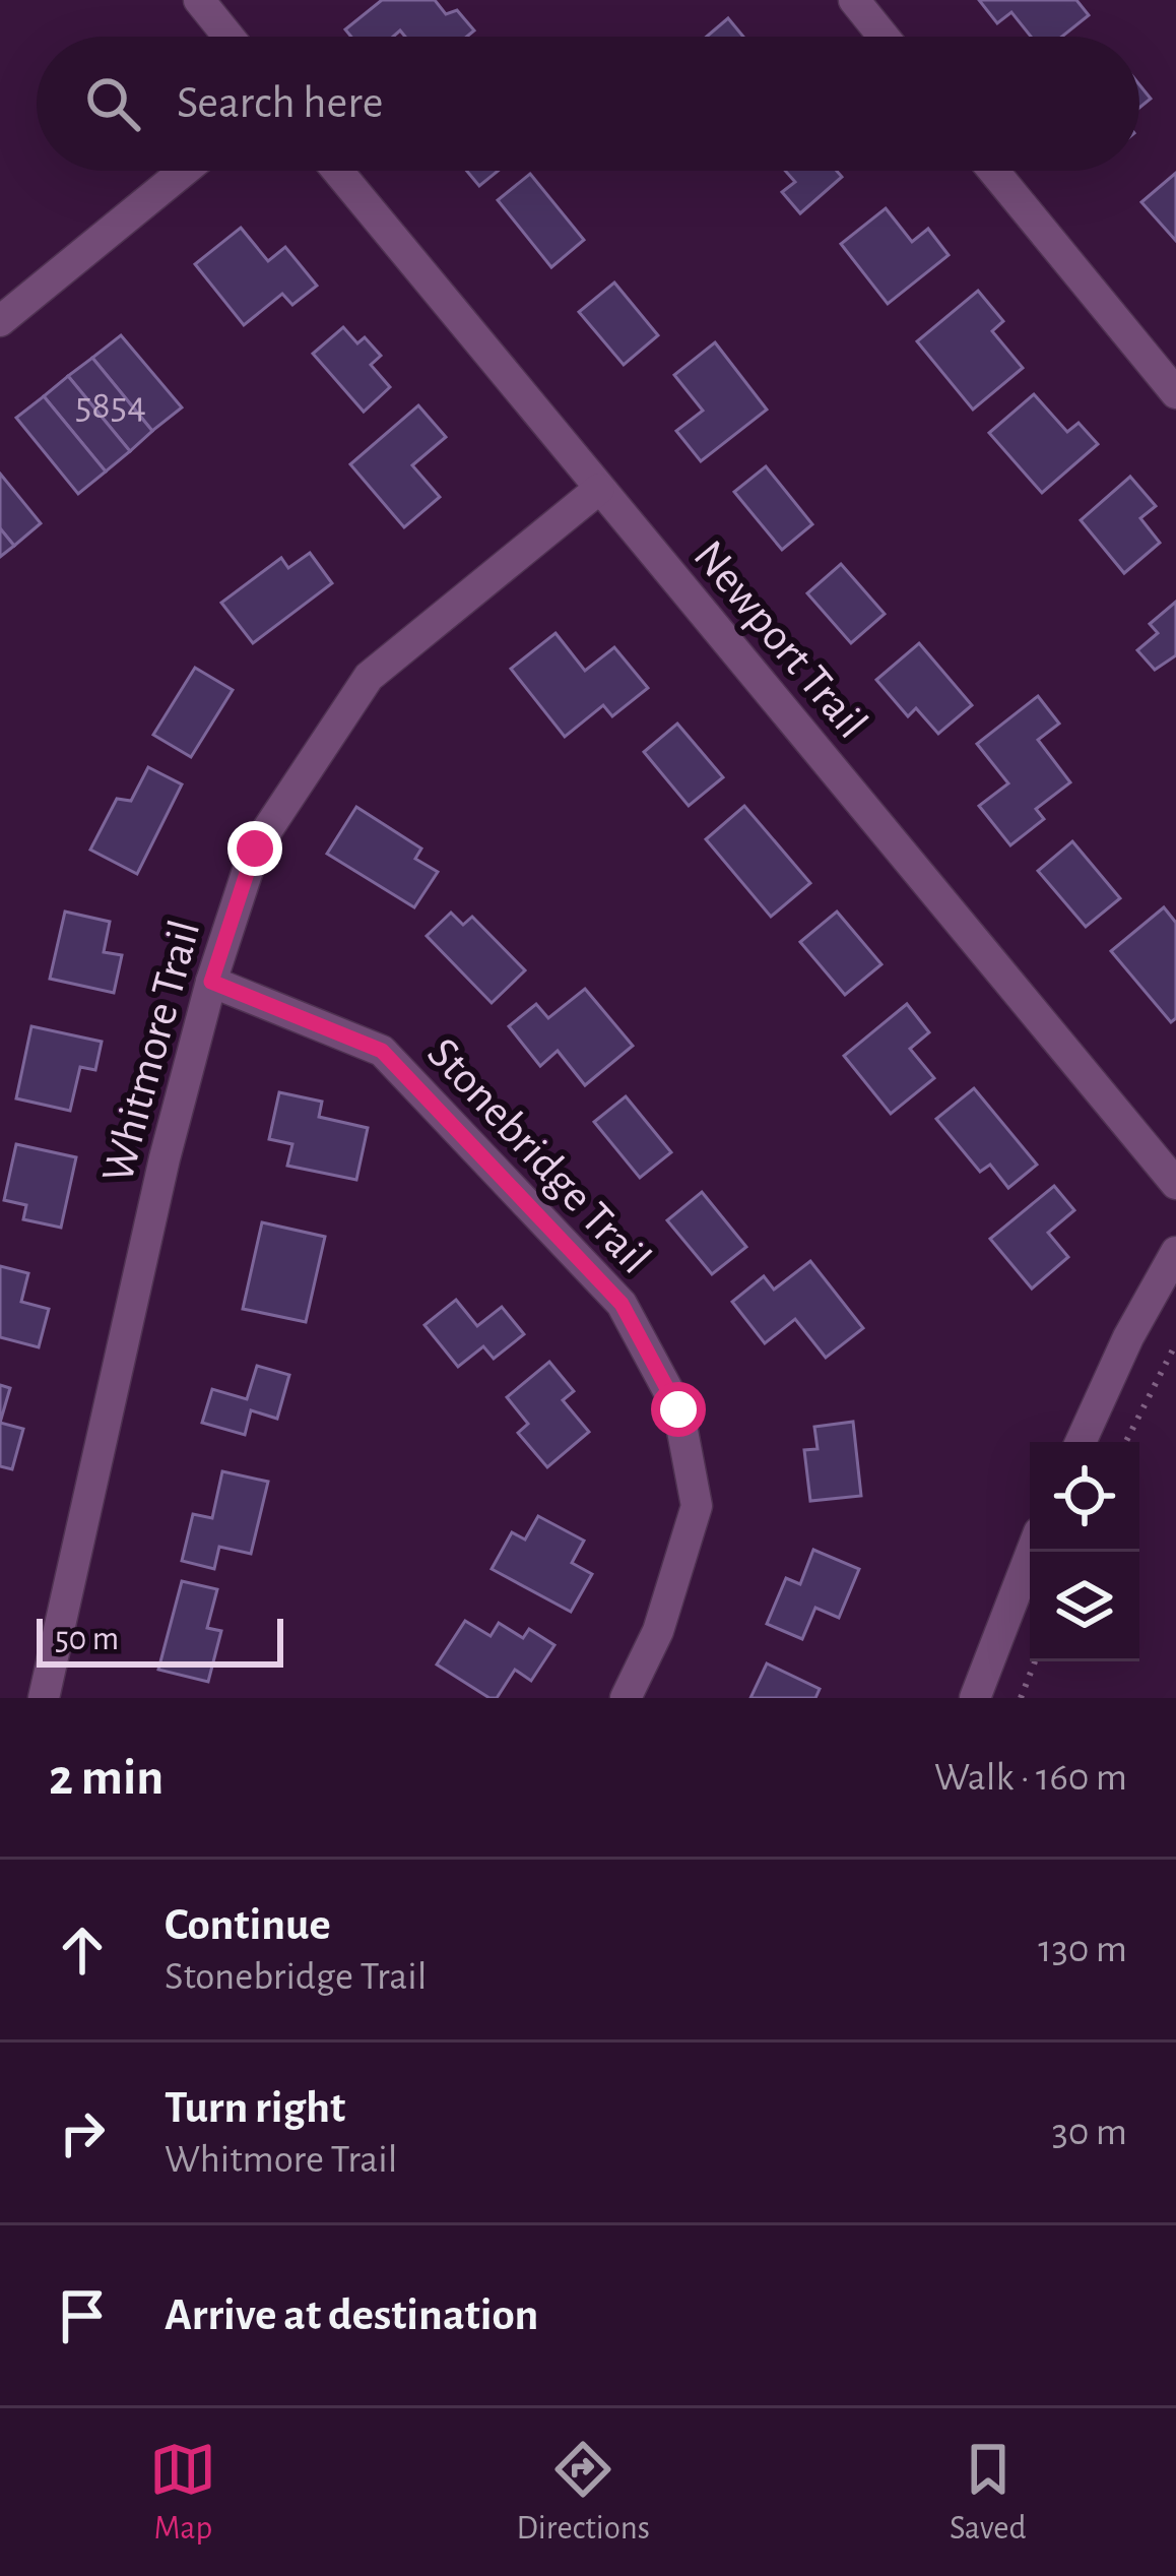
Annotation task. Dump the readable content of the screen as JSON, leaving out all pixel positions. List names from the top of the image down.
{
  "streets": {
    "street": ["Newport Trail", "Whitmore Trail", "Stonebridge Trail"]
  },
  "crossings": [
    ["Newport Trail", "Whitmore Trail"],
    ["Whitmore Trail", "Stonebridge Trail"]
  ],
  "house_numbers": ["5854"],
  "scale_bar": "50 m",
  "page": {
    "search": "Search here",
    "scale": "50 m",
    "heading": ["2 min", "Walk · 160 m"],
    "list": [
      ["Continue", "Stonebridge Trail", "130 m"],
      ["Turn right", "Whitmore Trail", "30 m"],
      "Arrive at destination"
    ],
    "nav": ["Map", "Directions", "Saved"]
  }
}
